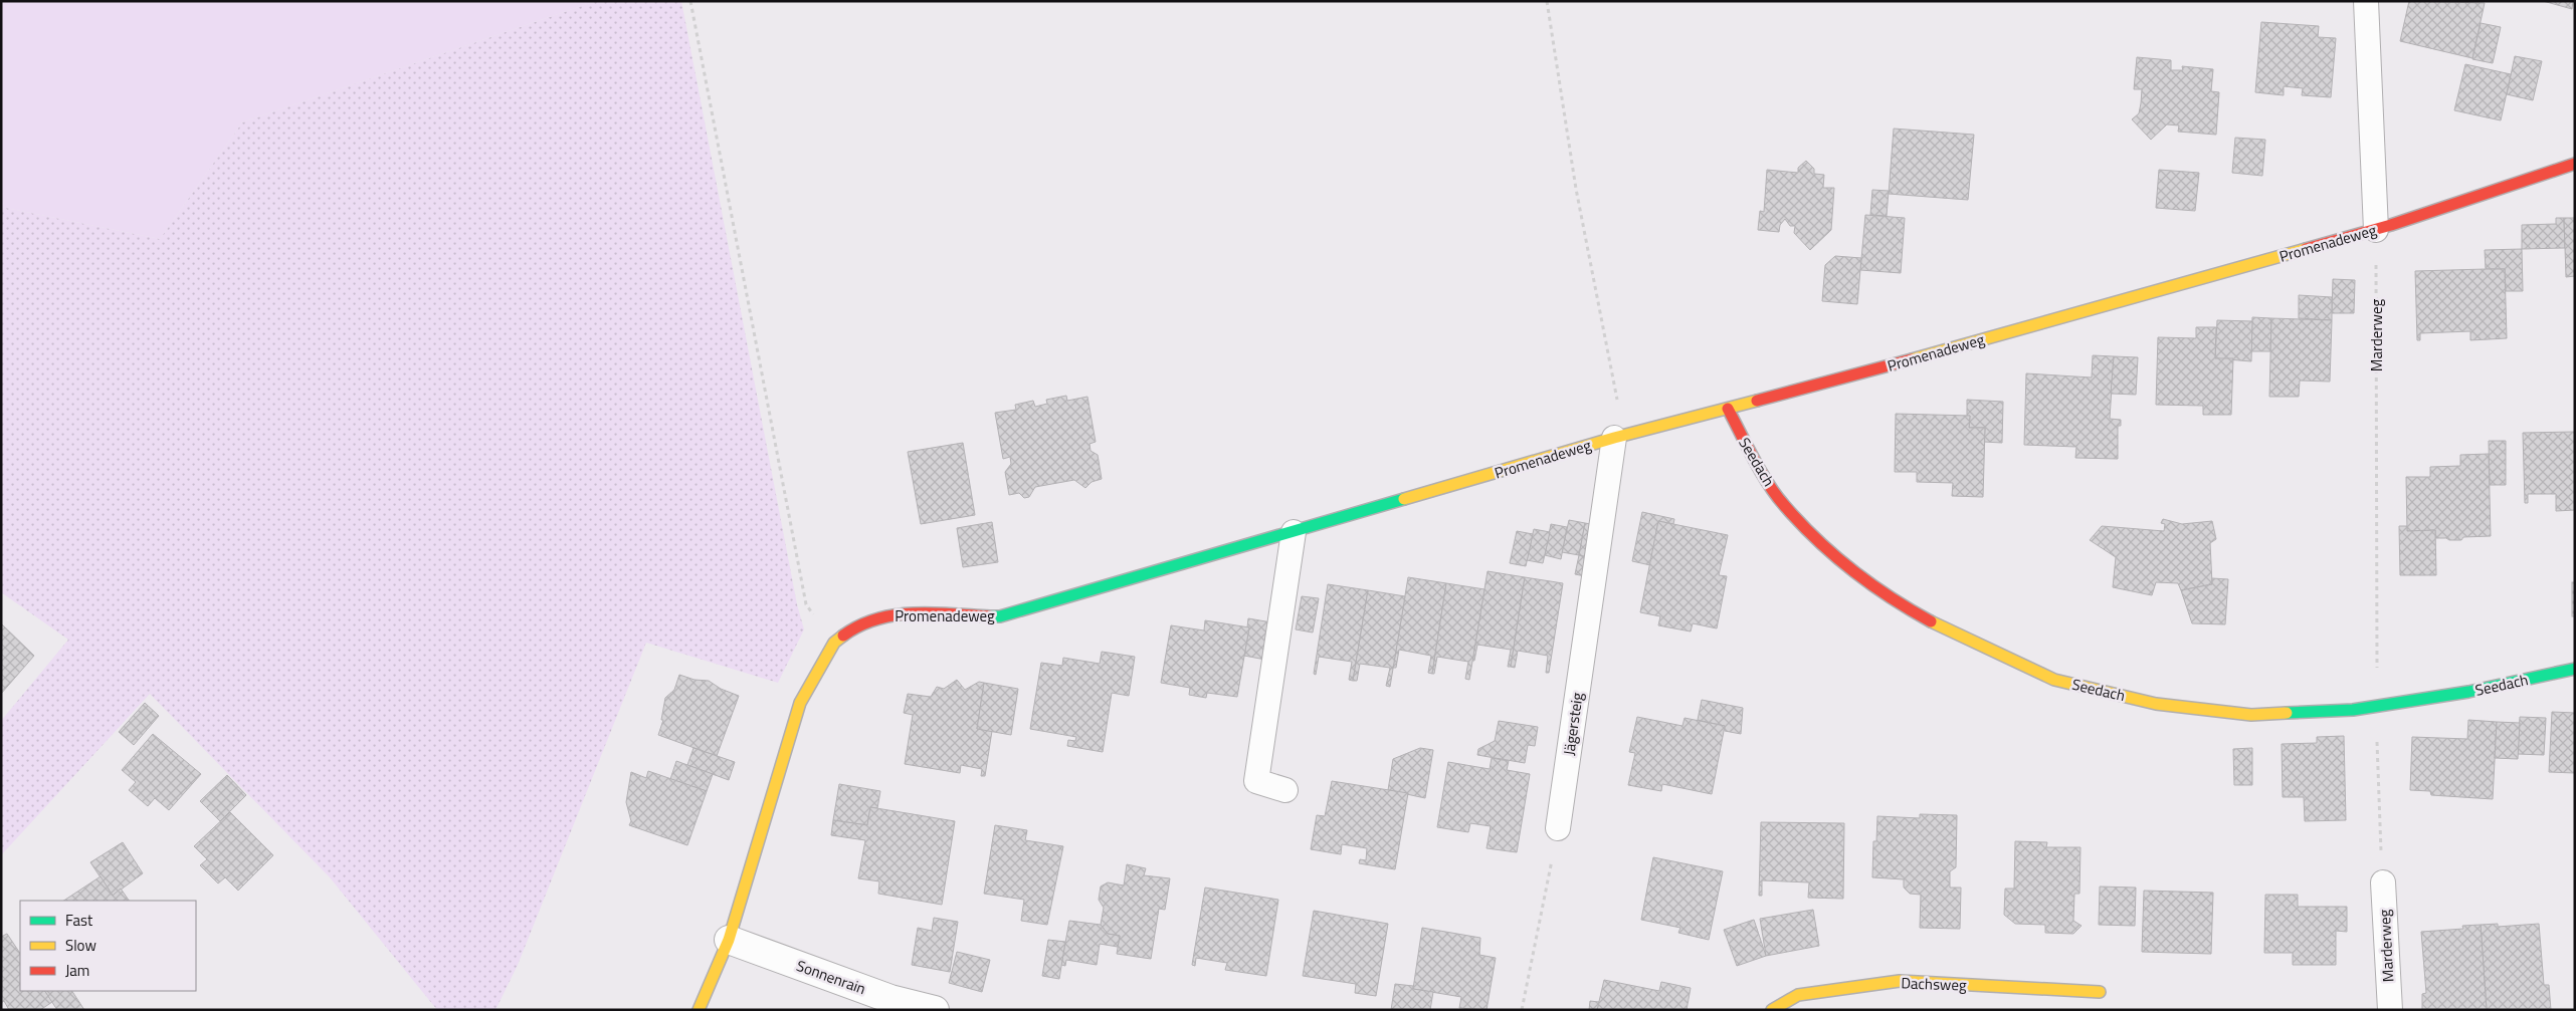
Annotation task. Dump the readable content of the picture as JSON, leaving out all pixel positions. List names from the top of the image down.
{
  "streets": {
    "street": [
      "Promenadeweg",
      "Seedach",
      "Sonnenrain",
      "Dachsweg"
    ],
    "lane": ["Marderweg", "Jägersteig"]
  },
  "crossings": [
    ["Promenadeweg", "Marderweg"],
    ["Promenadeweg", "Seedach"],
    ["Promenadeweg", "Jägersteig"],
    ["Promenadeweg", "Sonnenrain"]
  ],
  "legend": ["Fast", "Slow", "Jam"]
}
